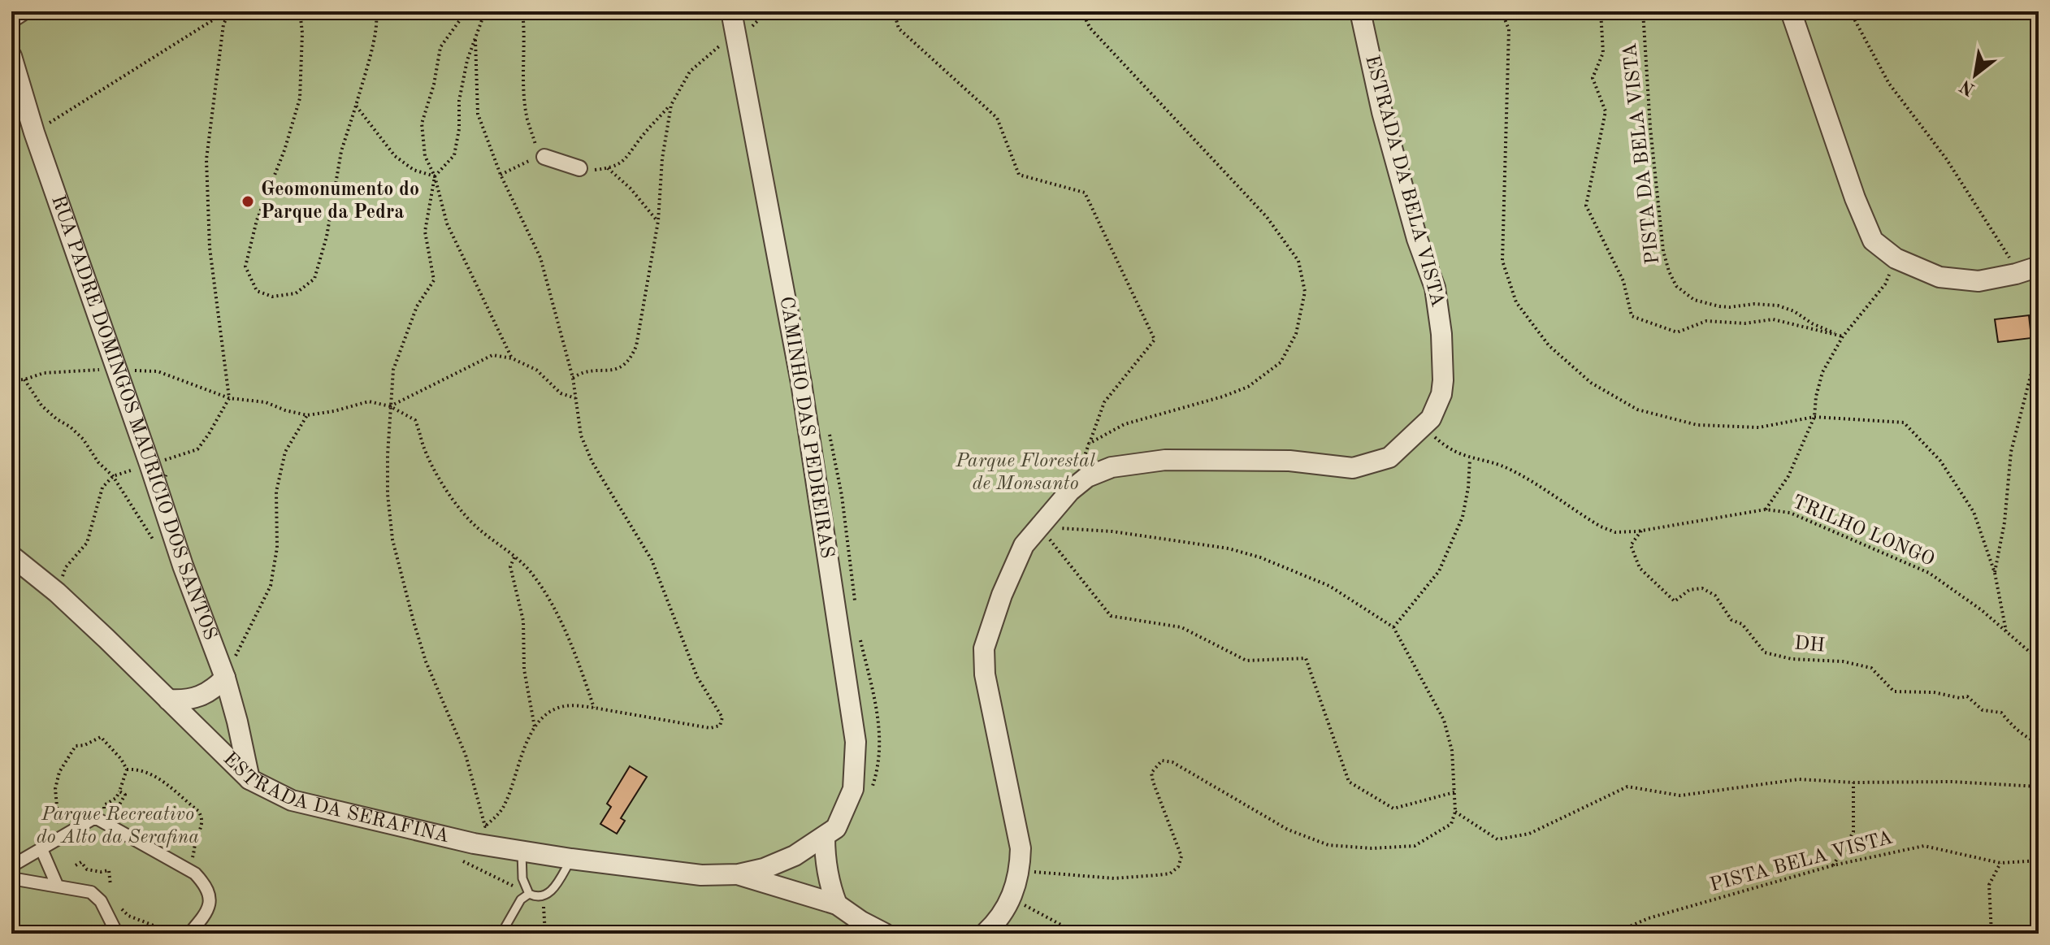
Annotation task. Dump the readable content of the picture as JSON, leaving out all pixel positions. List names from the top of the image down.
{
  "streets": {
    "street": [
      "ESTRADA DA BELA VISTA",
      "RUA PADRE DOMINGOS MAURÍCIO DOS SANTOS",
      "CAMINHO DAS PEDREIRAS",
      "ESTRADA DA SERAFINA"
    ],
    "path": [
      "PISTA DA BELA VISTA",
      "TRILHO LONGO",
      "DH",
      "PISTA BELA VISTA"
    ]
  },
  "crossings": [
    ["RUA PADRE DOMINGOS MAURÍCIO DOS SANTOS", "ESTRADA DA SERAFINA"],
    ["CAMINHO DAS PEDREIRAS", "ESTRADA DA SERAFINA"]
  ],
  "parks": ["Parque Florestal de Monsanto", "Parque Recreativo do Alto da Serafina"],
  "places": ["Geomonumento do Parque da Pedra"],
  "north": "bottom left"
}
